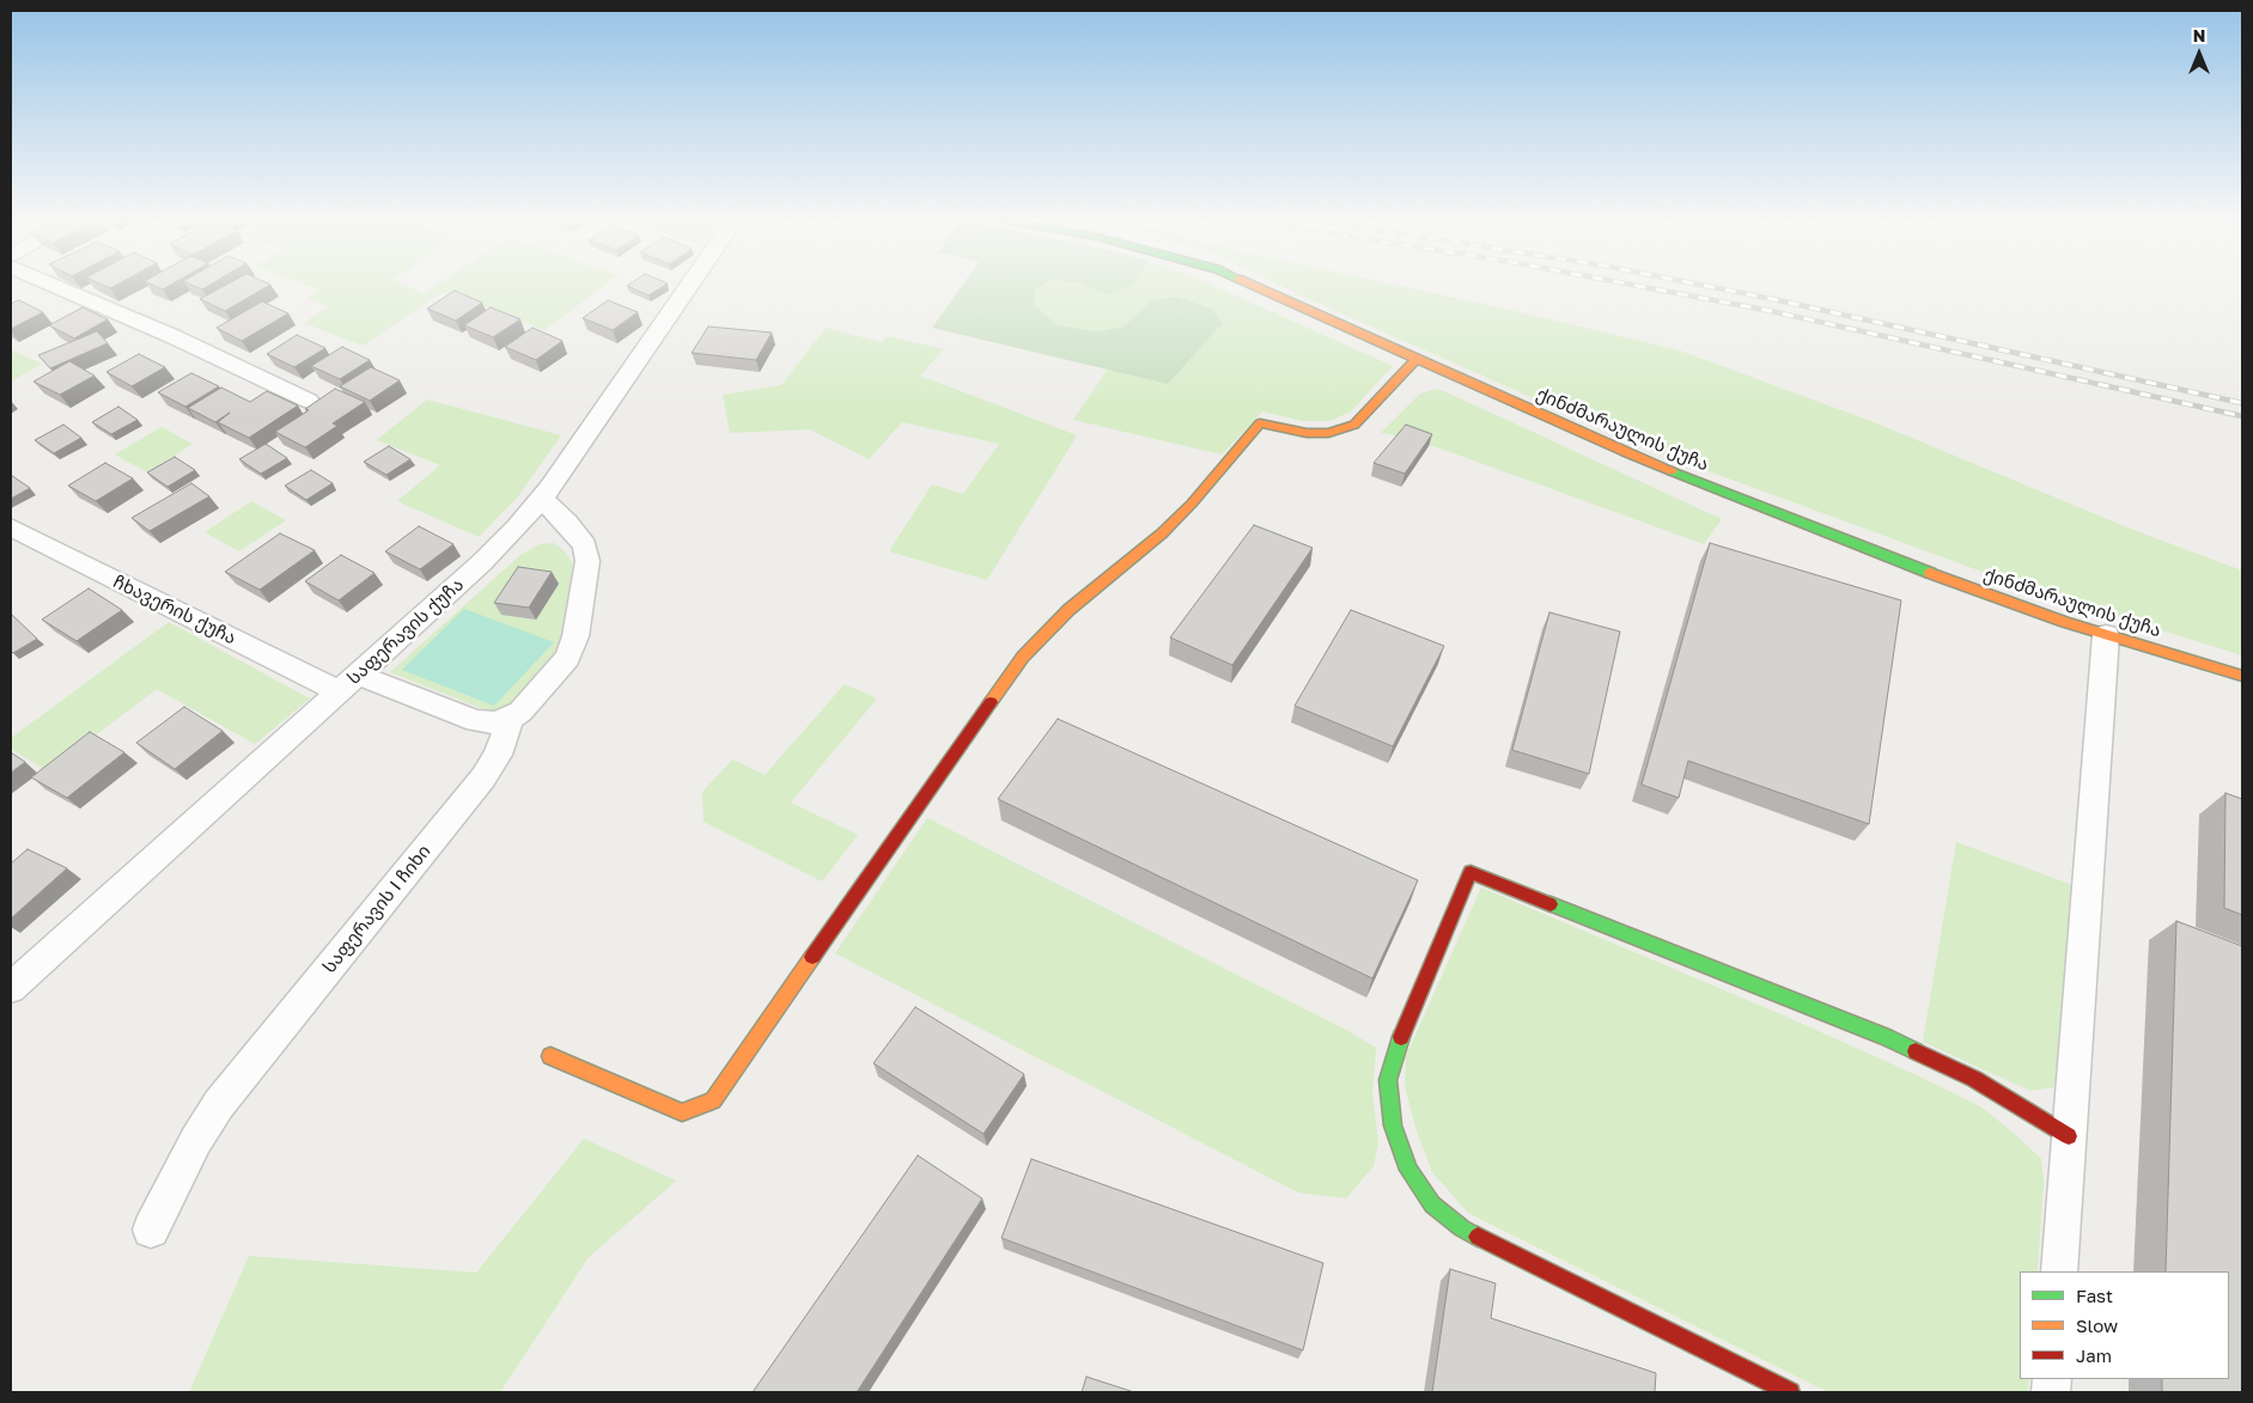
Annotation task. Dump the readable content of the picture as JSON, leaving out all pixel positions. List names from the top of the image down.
{
  "streets": {
    "street": [
      "ქინძმარაულის ქუჩა",
      "ჩხავერის ქუჩა",
      "საფერავის ქუჩა",
      "საფერავის I ჩიხი"
    ]
  },
  "crossings": [
    ["ჩხავერის ქუჩა", "საფერავის ქუჩა"]
  ],
  "legend": ["Fast", "Slow", "Jam"],
  "north": "top"
}
